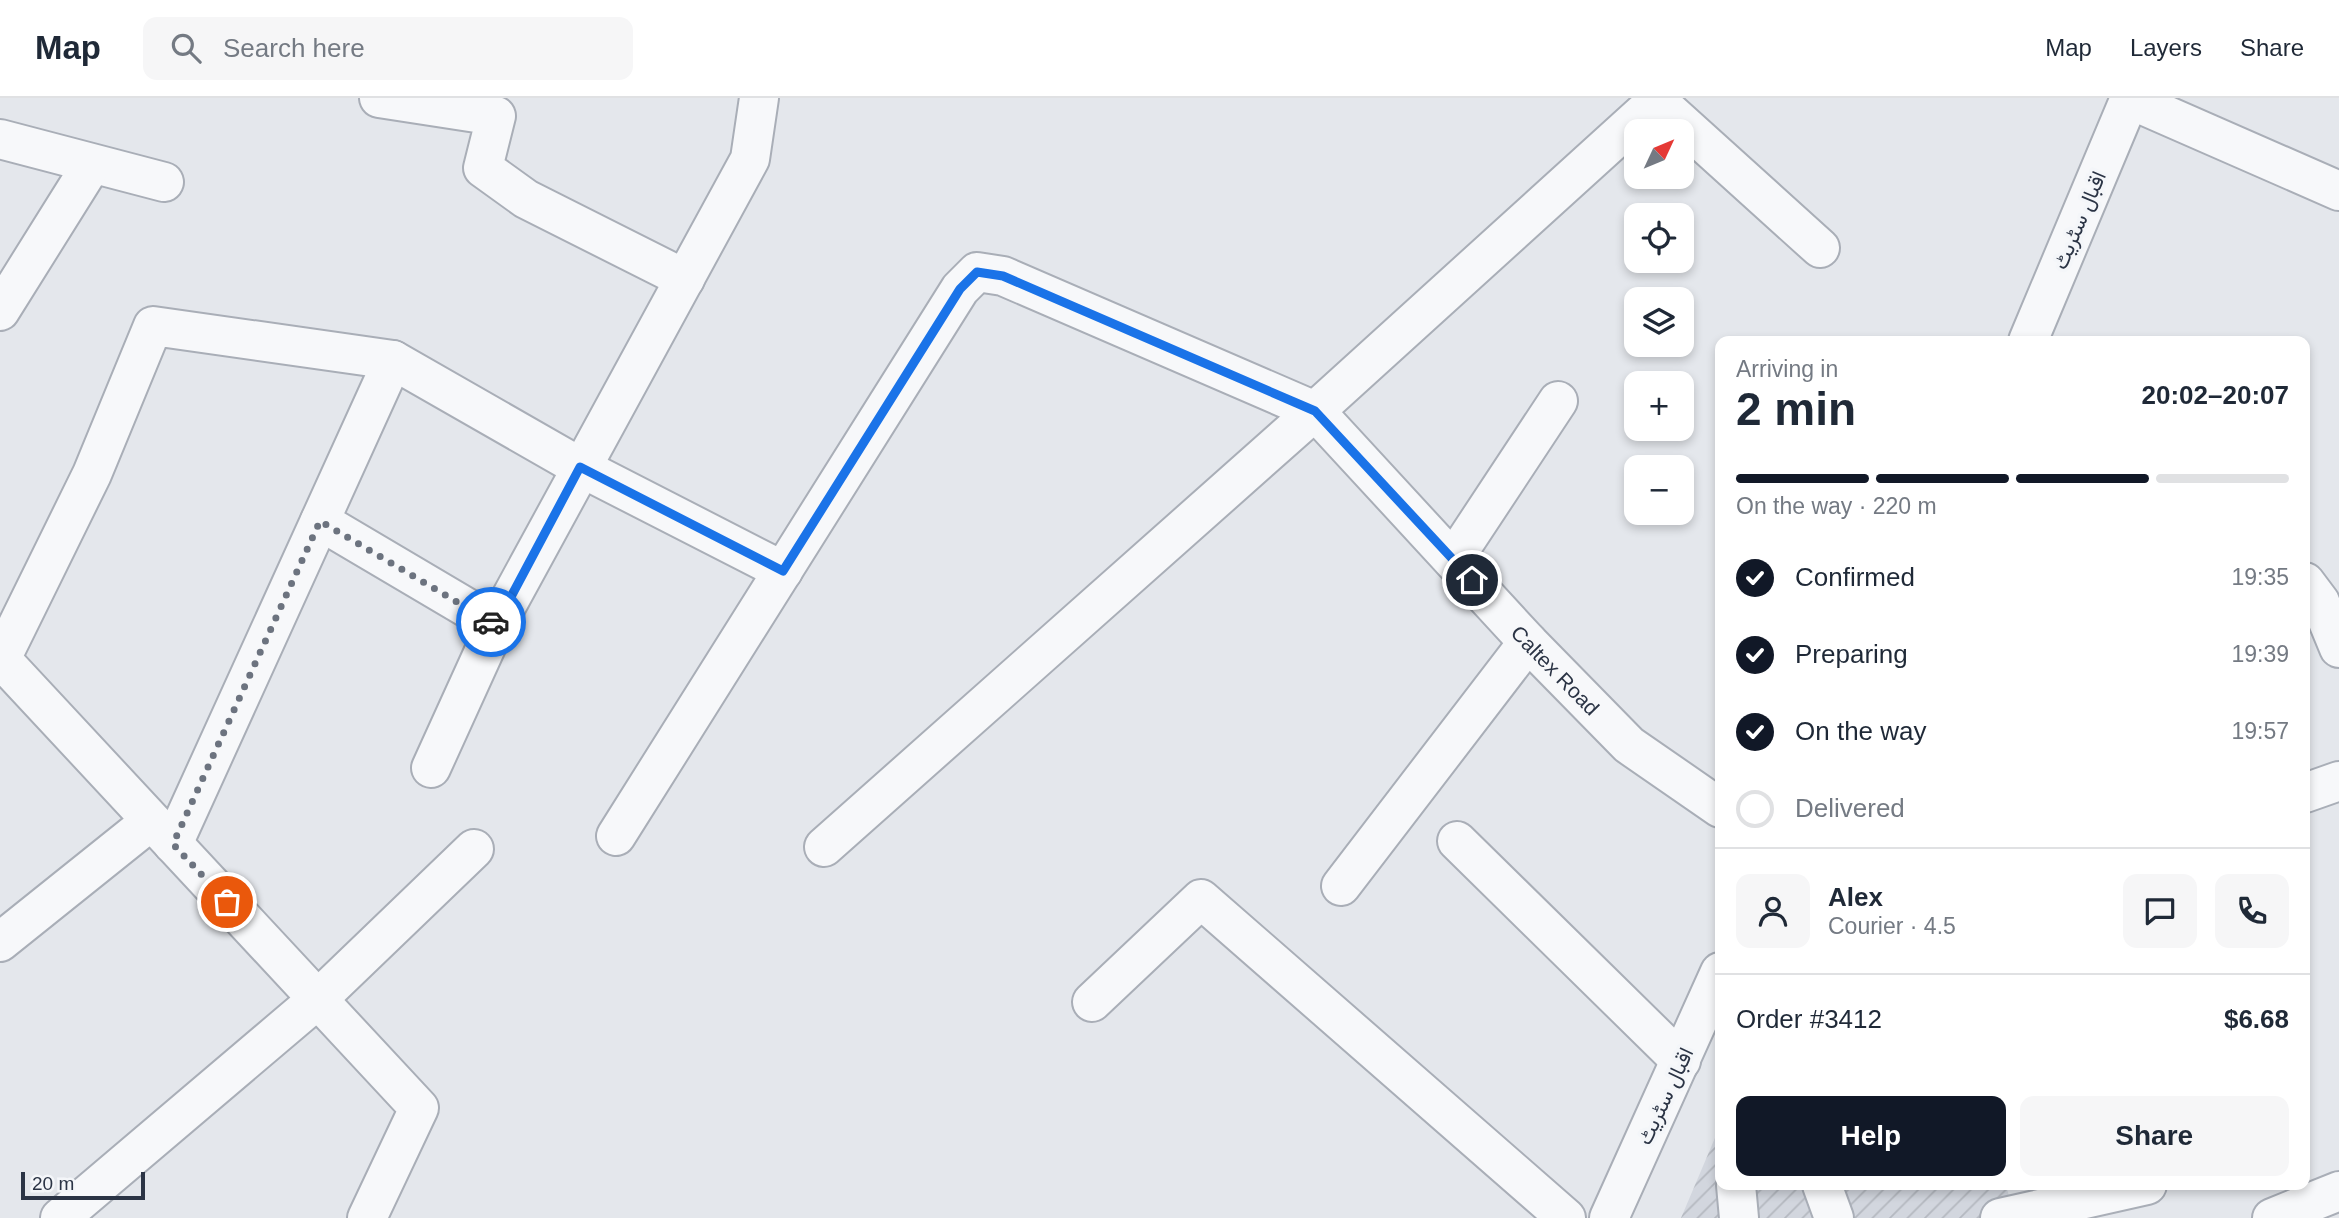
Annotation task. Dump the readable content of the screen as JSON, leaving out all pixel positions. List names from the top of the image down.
{
  "streets": {
    "street": ["اقبال سٹریٹ", "Caltex Road"]
  },
  "scale_bar": "20 m",
  "north": "top right",
  "page": {
    "header": "Map",
    "search": "Search here",
    "nav": ["Map", "Layers", "Share"],
    "map_buttons": ["+", "−"],
    "heading": ["2 min", "Arriving in", "20:02–20:07"],
    "panel": [
      "Alex",
      "Courier · 4.5",
      "Order #3412",
      "$6.68"
    ],
    "bar": "On the way · 220 m",
    "list": [
      ["Confirmed", "19:35"],
      ["Preparing", "19:39"],
      ["On the way", "19:57"],
      "Delivered"
    ],
    "buttons": ["Help", "Share"],
    "scale": "20 m"
  }
}
